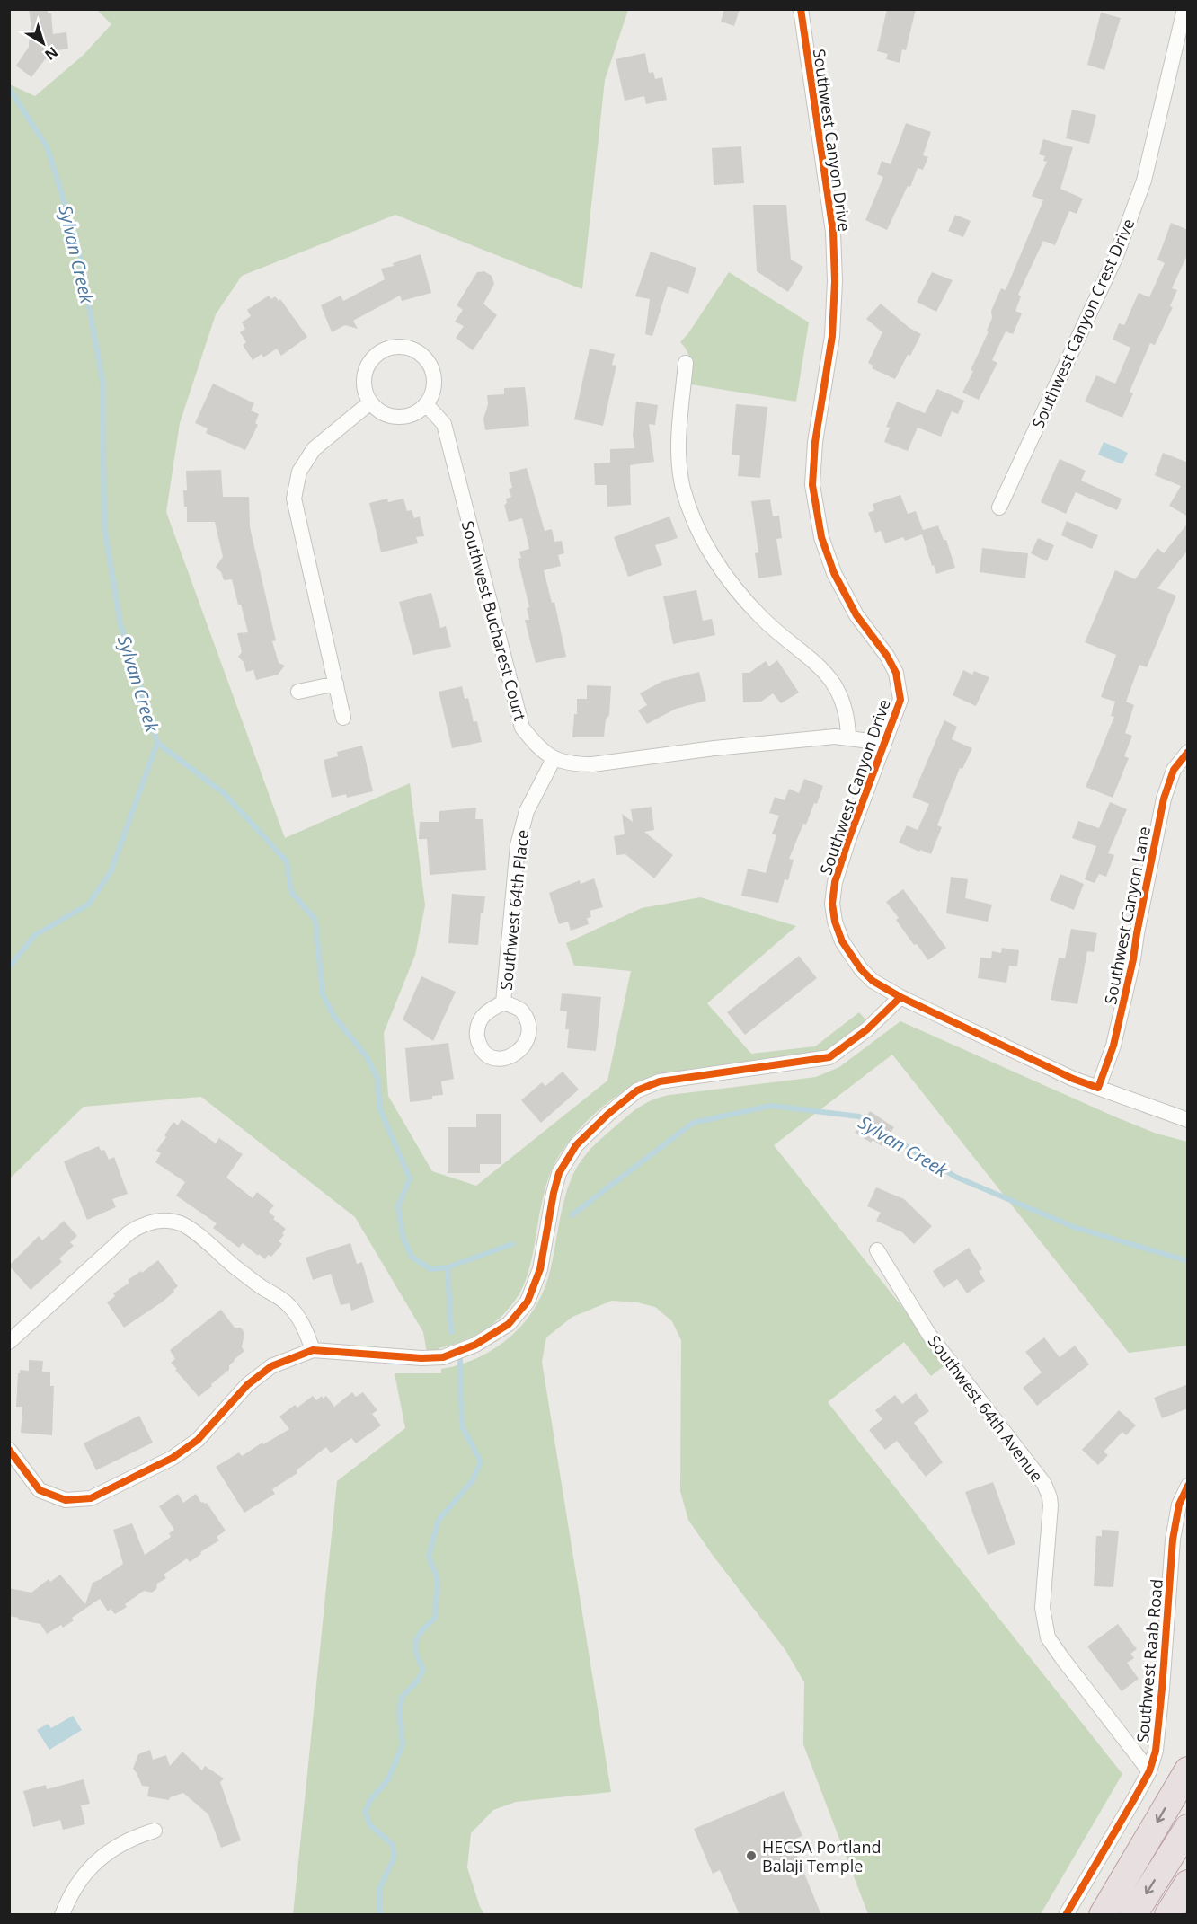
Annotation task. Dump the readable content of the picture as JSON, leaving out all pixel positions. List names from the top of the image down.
{
  "streets": {
    "street": [
      "Southwest Canyon Drive",
      "Southwest Canyon Crest Drive",
      "Southwest Bucharest Court",
      "Southwest 64th Place",
      "Southwest Canyon Lane",
      "Southwest 64th Avenue",
      "Southwest Raab Road"
    ]
  },
  "crossings": [
    ["Southwest Canyon Drive", "Southwest Bucharest Court"],
    ["Southwest Canyon Drive", "Southwest Canyon Lane"],
    ["Southwest Bucharest Court", "Southwest 64th Place"],
    ["Southwest 64th Avenue", "Southwest Raab Road"]
  ],
  "water": ["Sylvan Creek"],
  "places": ["HECSA Portland Balaji Temple"],
  "north": "bottom right"
}
